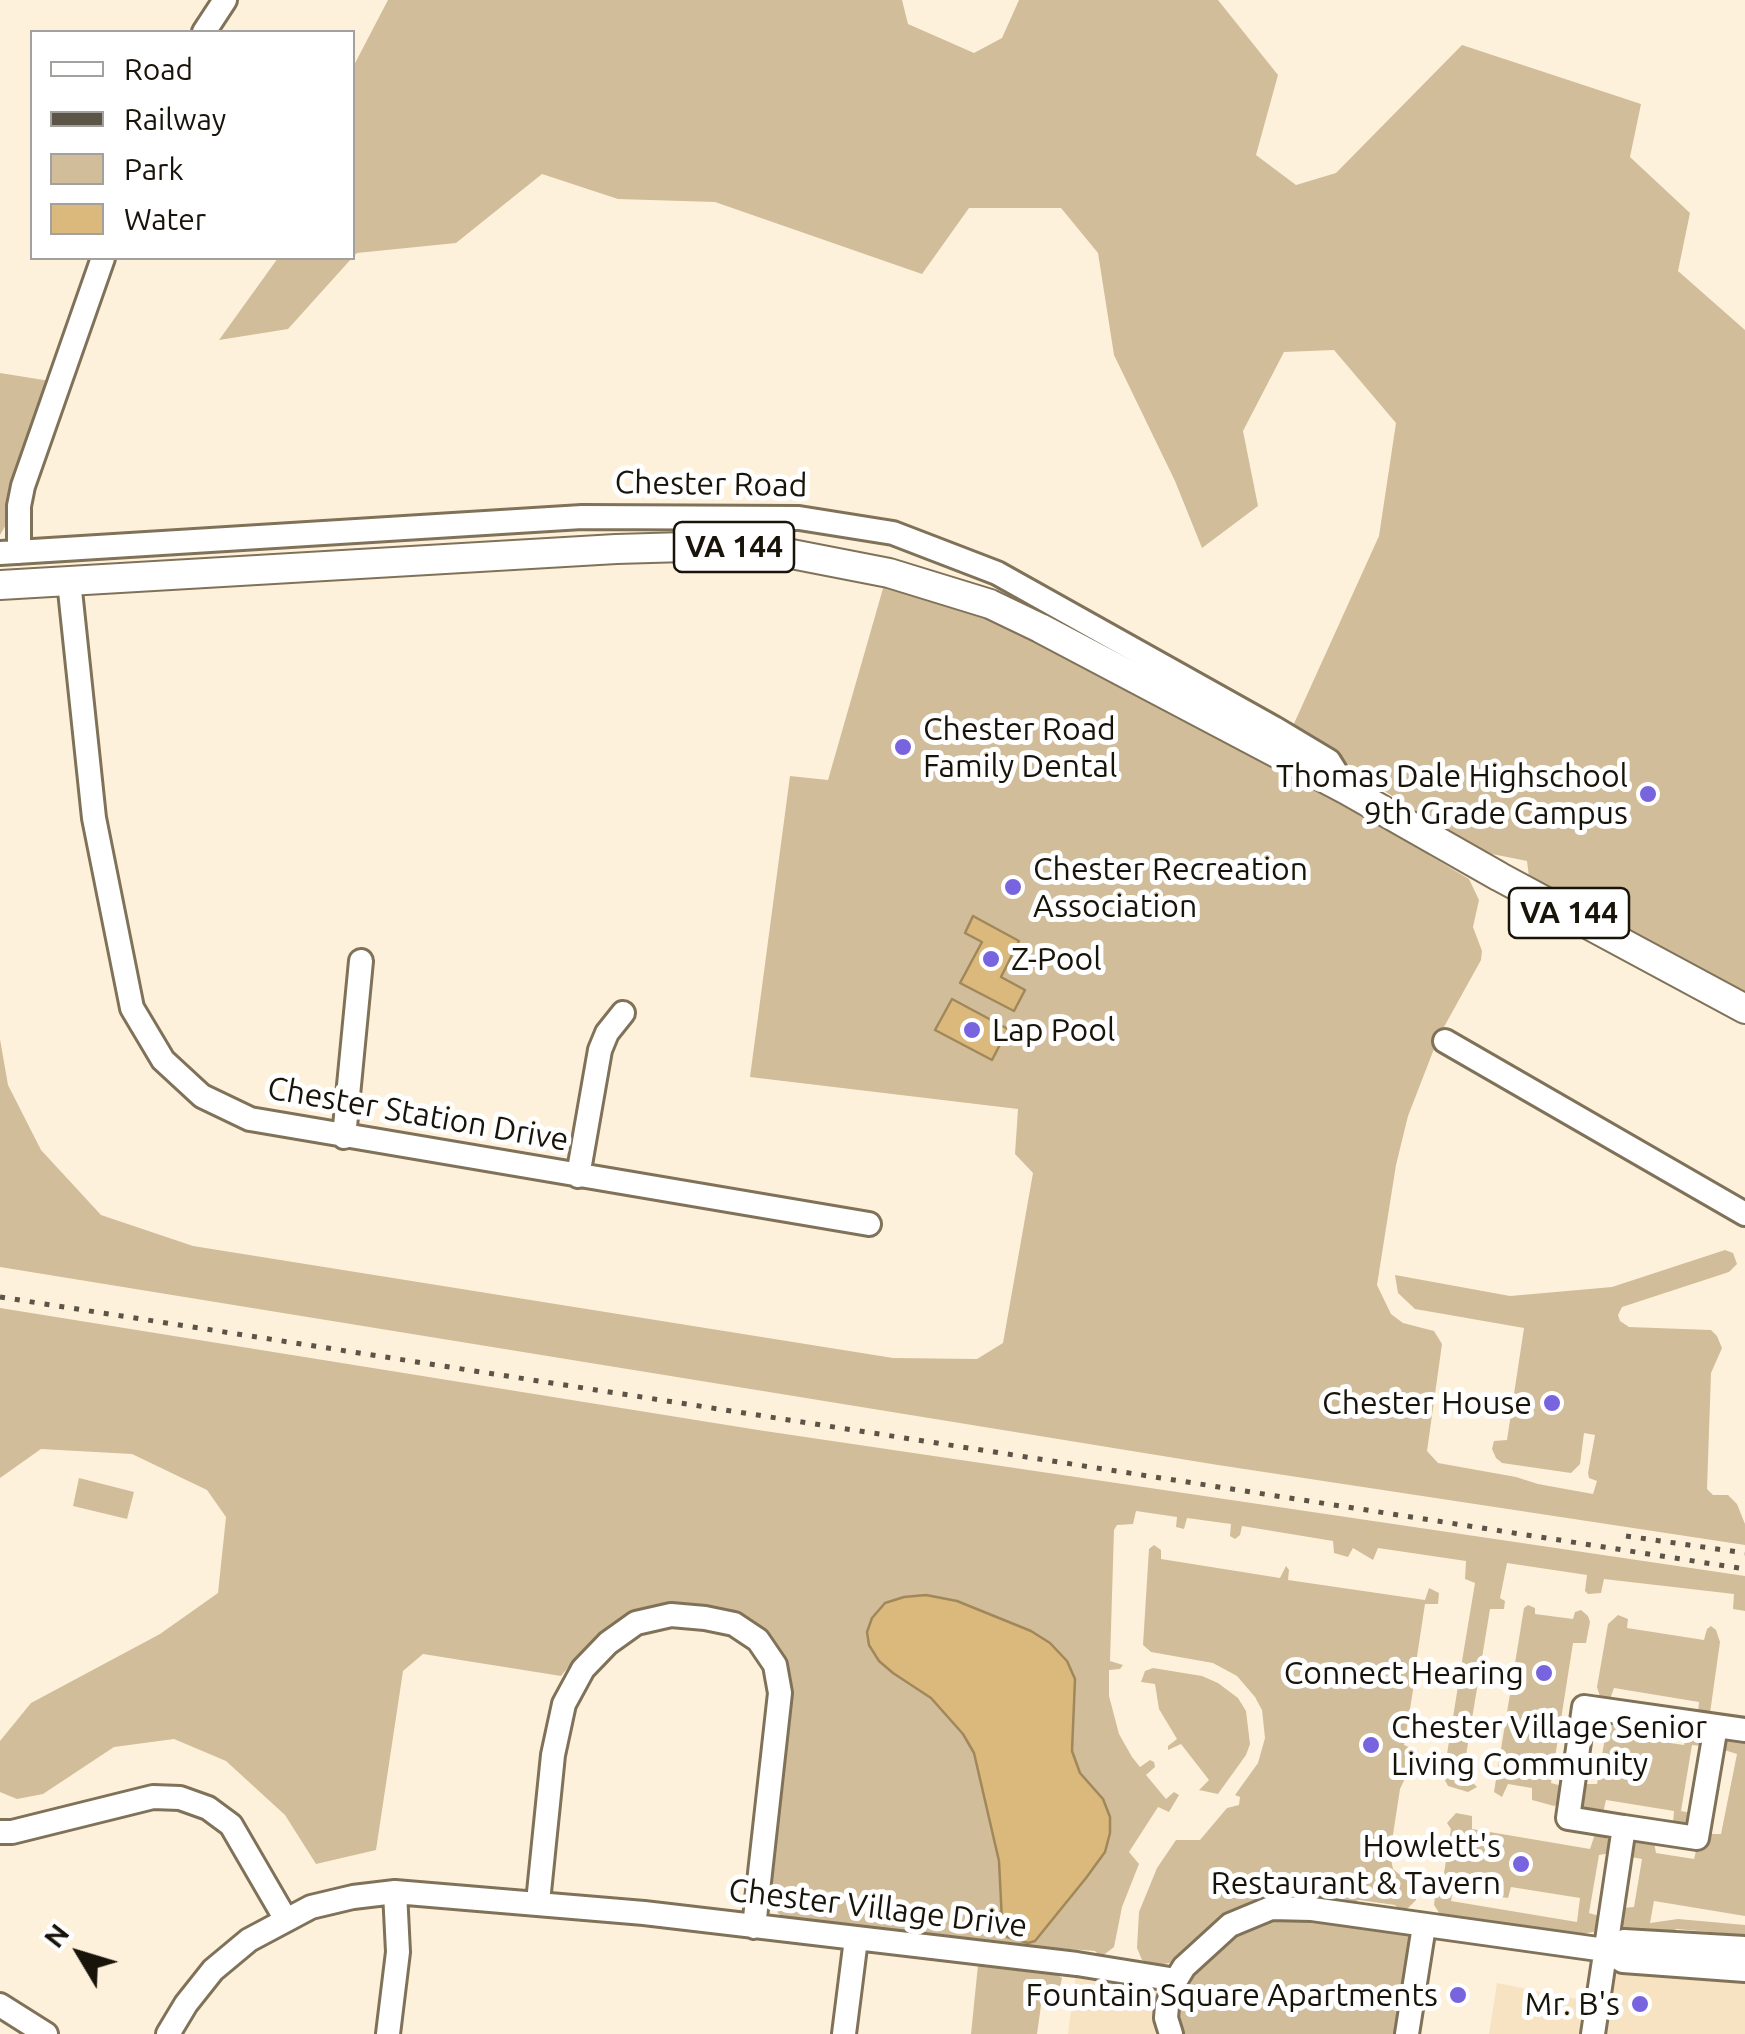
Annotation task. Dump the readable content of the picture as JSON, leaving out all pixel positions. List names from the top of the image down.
{
  "streets": {
    "main road": ["Chester Road", "VA 144"],
    "street": ["Chester Station Drive", "Chester Village Drive"]
  },
  "crossings": [
    ["Chester Road", "Chester Station Drive"]
  ],
  "places": [
    "Chester Road Family Dental",
    "Thomas Dale Highschool 9th Grade Campus",
    "Chester Recreation Association",
    "Z-Pool",
    "Lap Pool",
    "Chester House",
    "Connect Hearing",
    "Chester Village Senior Living Community",
    "Howlett's Restaurant & Tavern",
    "Fountain Square Apartments",
    "Mr. B's"
  ],
  "legend": [
    "Road",
    "Railway",
    "Park",
    "Water"
  ],
  "north": "top left"
}
